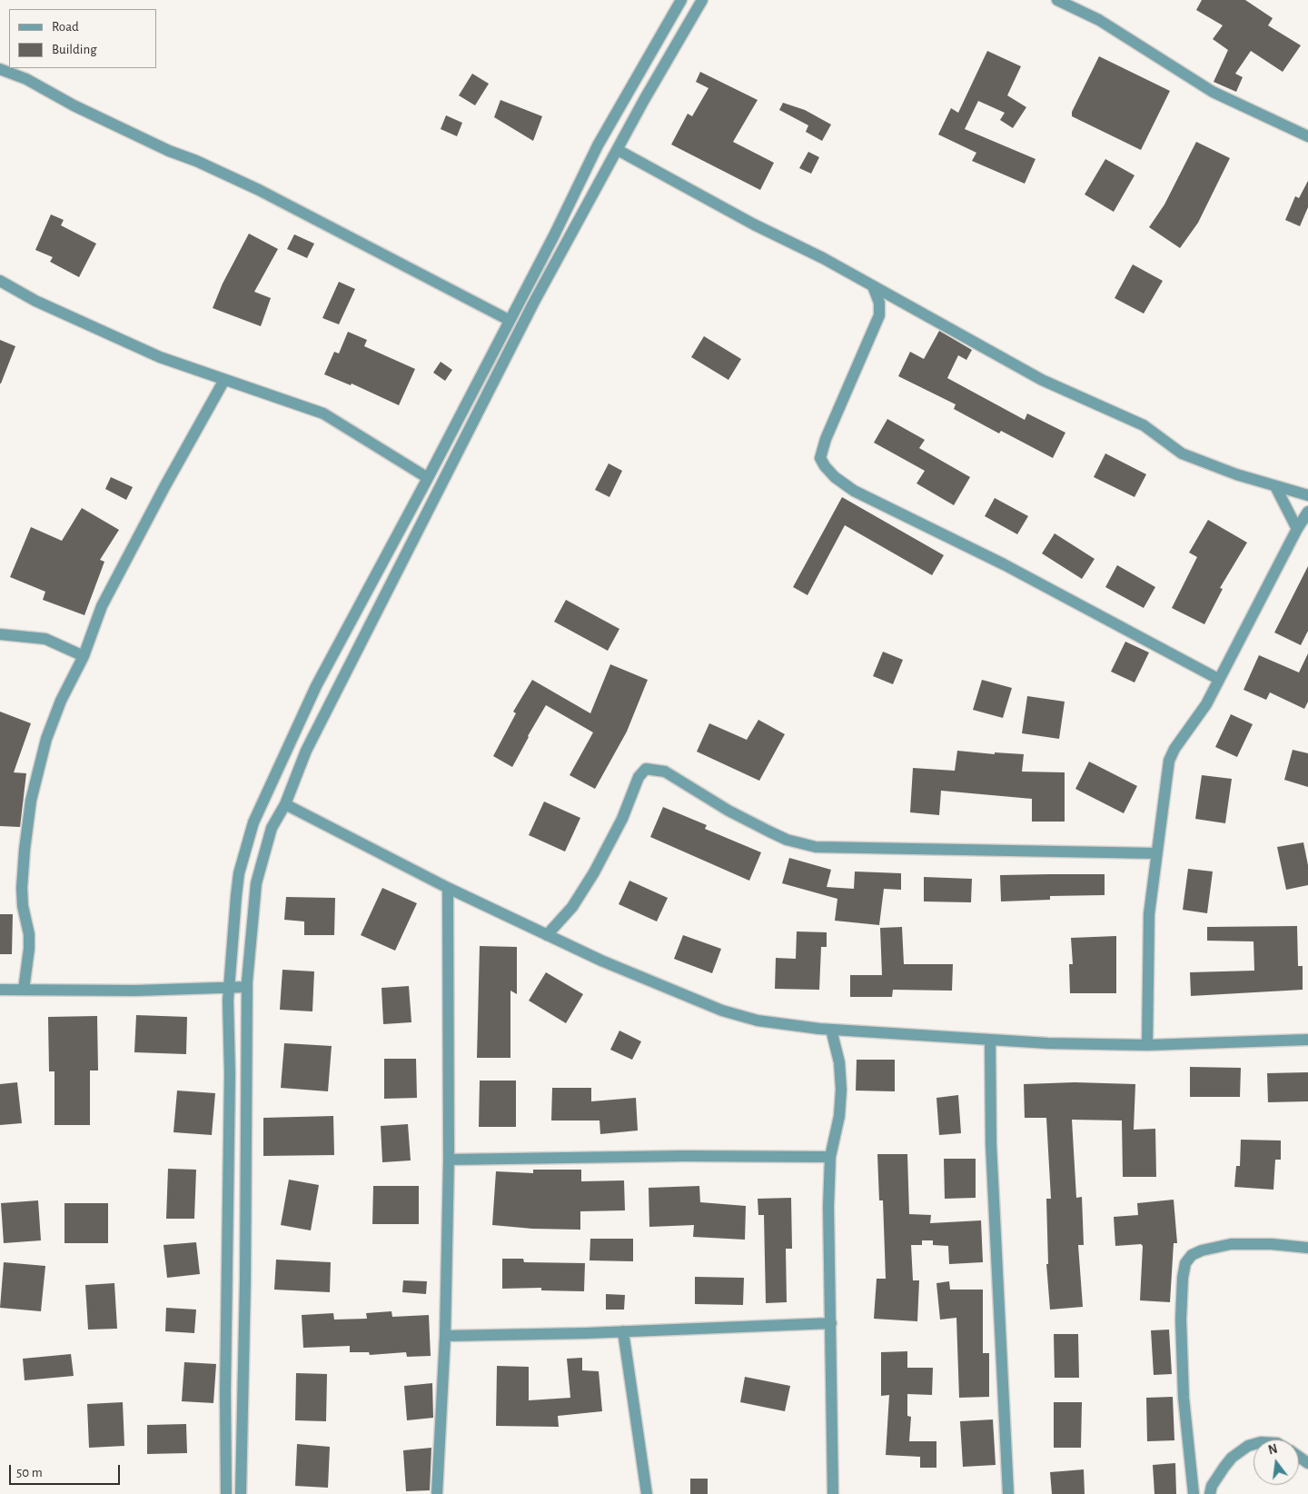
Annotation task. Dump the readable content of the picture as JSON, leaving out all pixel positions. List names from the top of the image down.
{
  "legend": ["Road", "Building"],
  "scale_bar": "50 m",
  "north": "top"
}
